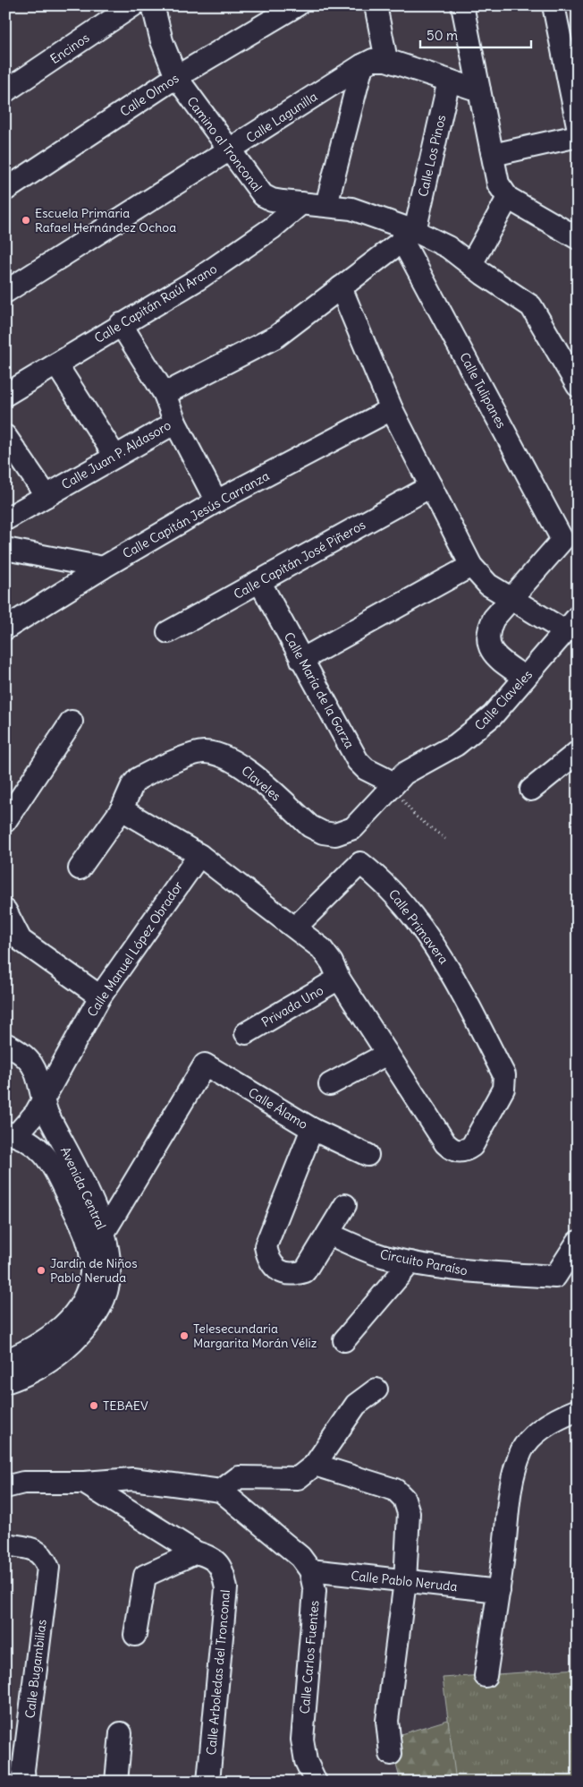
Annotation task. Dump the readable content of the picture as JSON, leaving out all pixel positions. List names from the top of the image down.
{
  "streets": {
    "street": [
      "Encinos",
      "Calle Olmos",
      "Calle Lagunilla",
      "Camino al Tronconal",
      "Calle Los Pinos",
      "Calle Capitán Raúl Arano",
      "Calle Tulipanes",
      "Calle Juan P. Aldasoro",
      "Calle Capitán Jesús Carranza",
      "Calle Capitán José Piñeros",
      "Calle María de la Garza",
      "Calle Claveles",
      "Claveles",
      "Calle Primavera",
      "Calle Manuel López Obrador",
      "Privada Uno",
      "Calle Álamo",
      "Avenida Central",
      "Circuito Paraíso",
      "Calle Pablo Neruda",
      "Calle Carlos Fuentes",
      "Calle Bugambilias",
      "Calle Arboledas del Tronconal"
    ]
  },
  "crossings": [
    ["Calle Olmos", "Camino al Tronconal"],
    ["Calle Lagunilla", "Camino al Tronconal"],
    ["Calle Lagunilla", "Calle Los Pinos"],
    ["Camino al Tronconal", "Calle Los Pinos"],
    ["Camino al Tronconal", "Calle Capitán Raúl Arano"],
    ["Camino al Tronconal", "Calle Tulipanes"],
    ["Calle Los Pinos", "Calle Tulipanes"],
    ["Calle Capitán Raúl Arano", "Calle Juan P. Aldasoro"],
    ["Calle Capitán José Piñeros", "Calle María de la Garza"],
    ["Calle María de la Garza", "Calle Claveles"],
    ["Calle Claveles", "Claveles"],
    ["Calle Manuel López Obrador", "Avenida Central"],
    ["Calle Álamo", "Avenida Central"],
    ["Calle Álamo", "Circuito Paraíso"],
    ["Calle Pablo Neruda", "Calle Carlos Fuentes"]
  ],
  "places": [
    "Escuela Primaria Rafael Hernández Ochoa",
    "Jardín de Niños Pablo Neruda",
    "Telesecundaria Margarita Morán Véliz",
    "TEBAEV"
  ],
  "scale_bar": "50 m"
}
